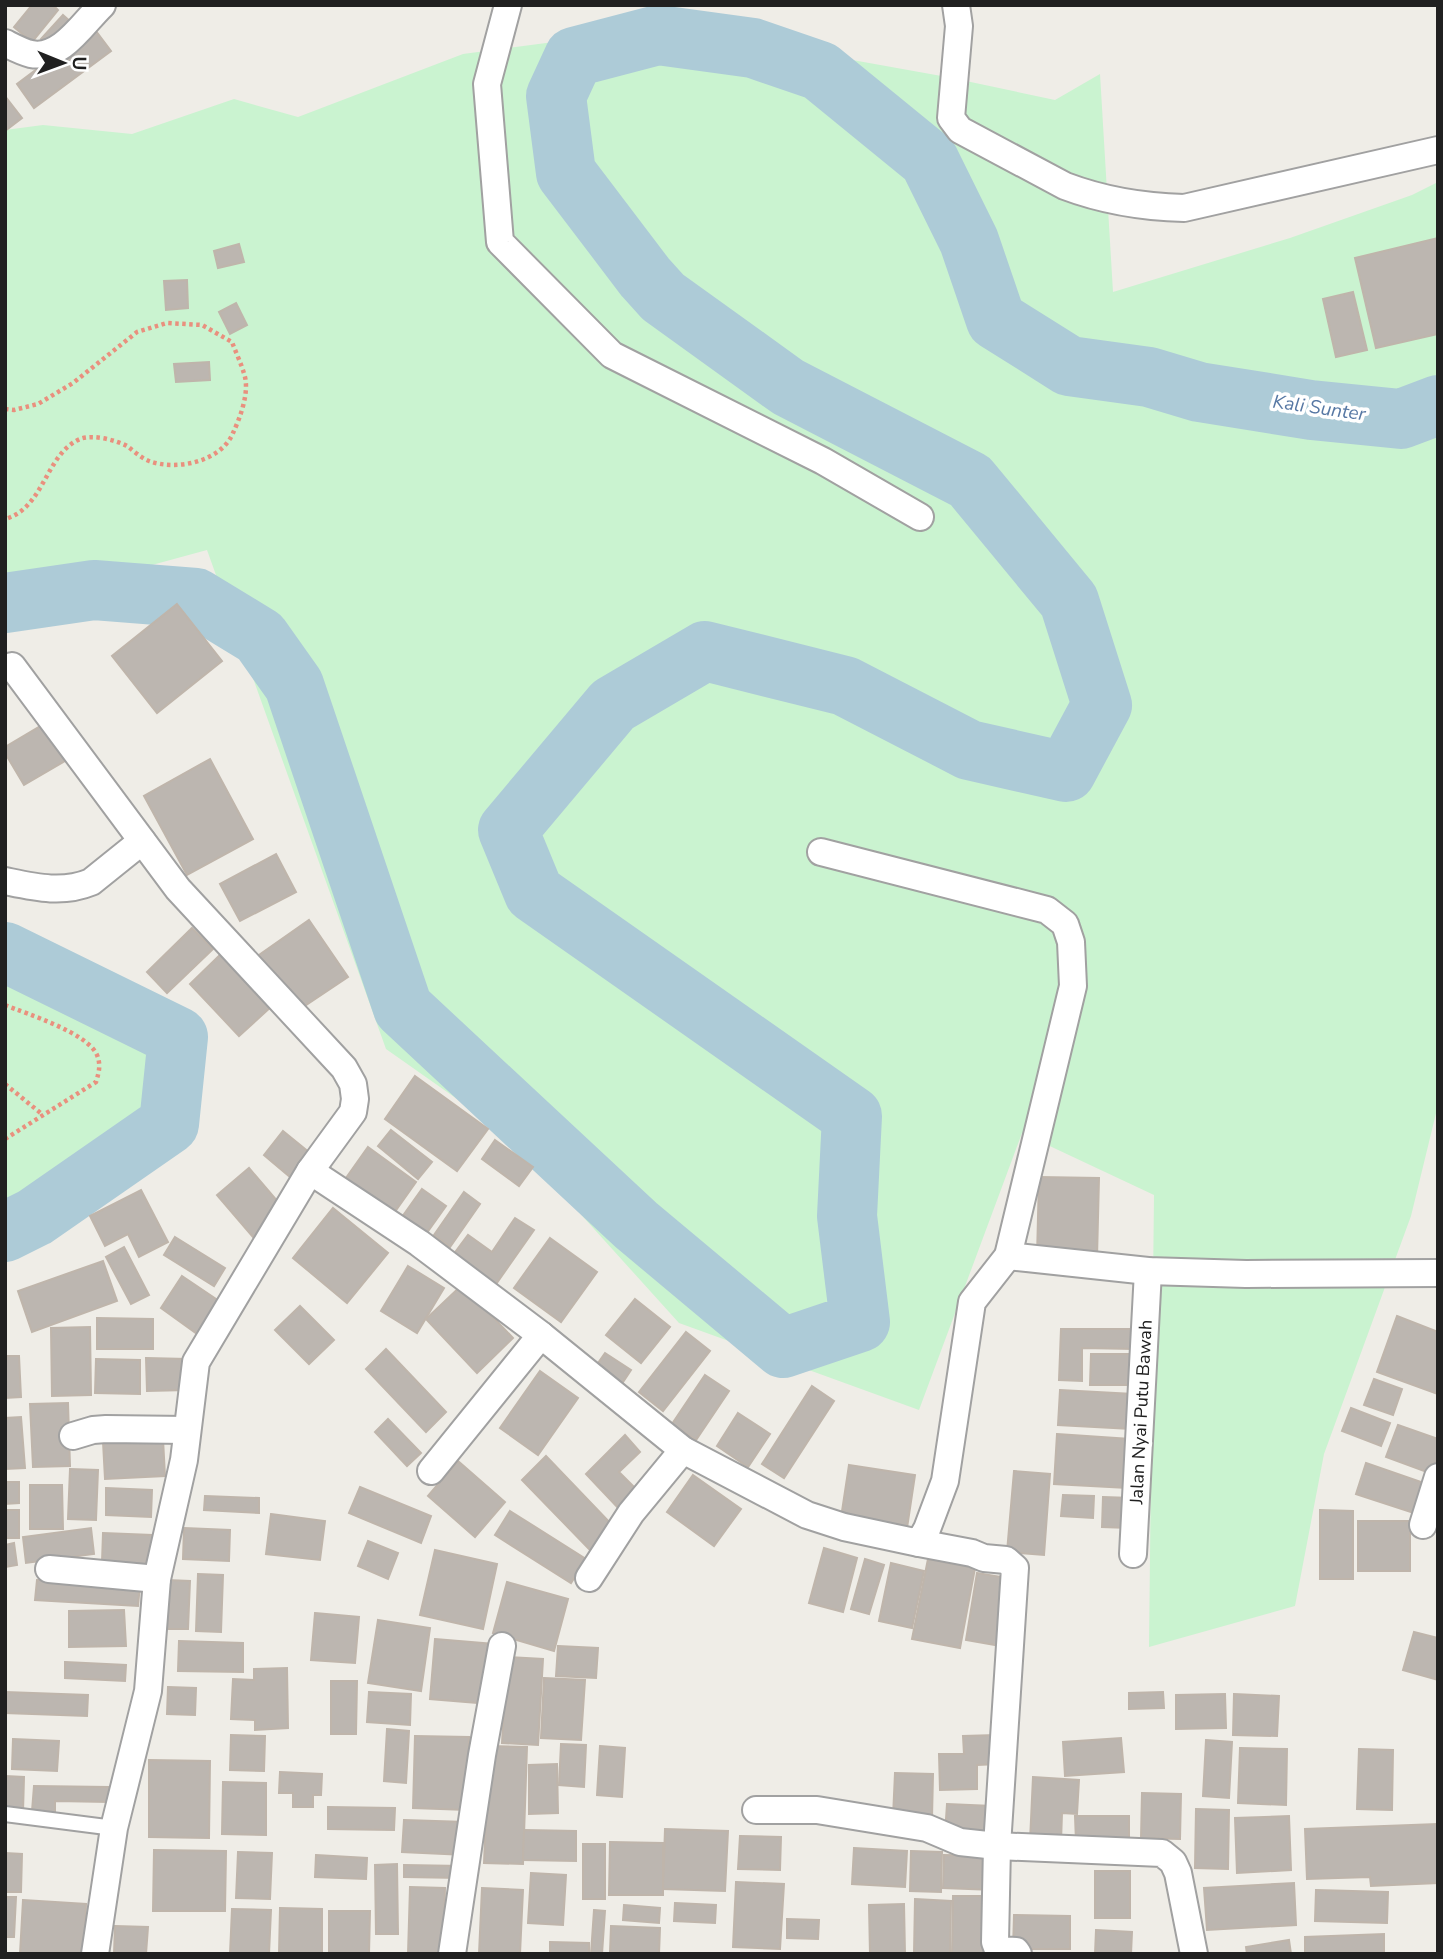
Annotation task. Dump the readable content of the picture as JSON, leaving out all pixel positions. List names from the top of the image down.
{
  "streets": {
    "street": ["Jalan Nyai Putu Bawah"]
  },
  "water": ["Kali Sunter"],
  "north": "right"
}
